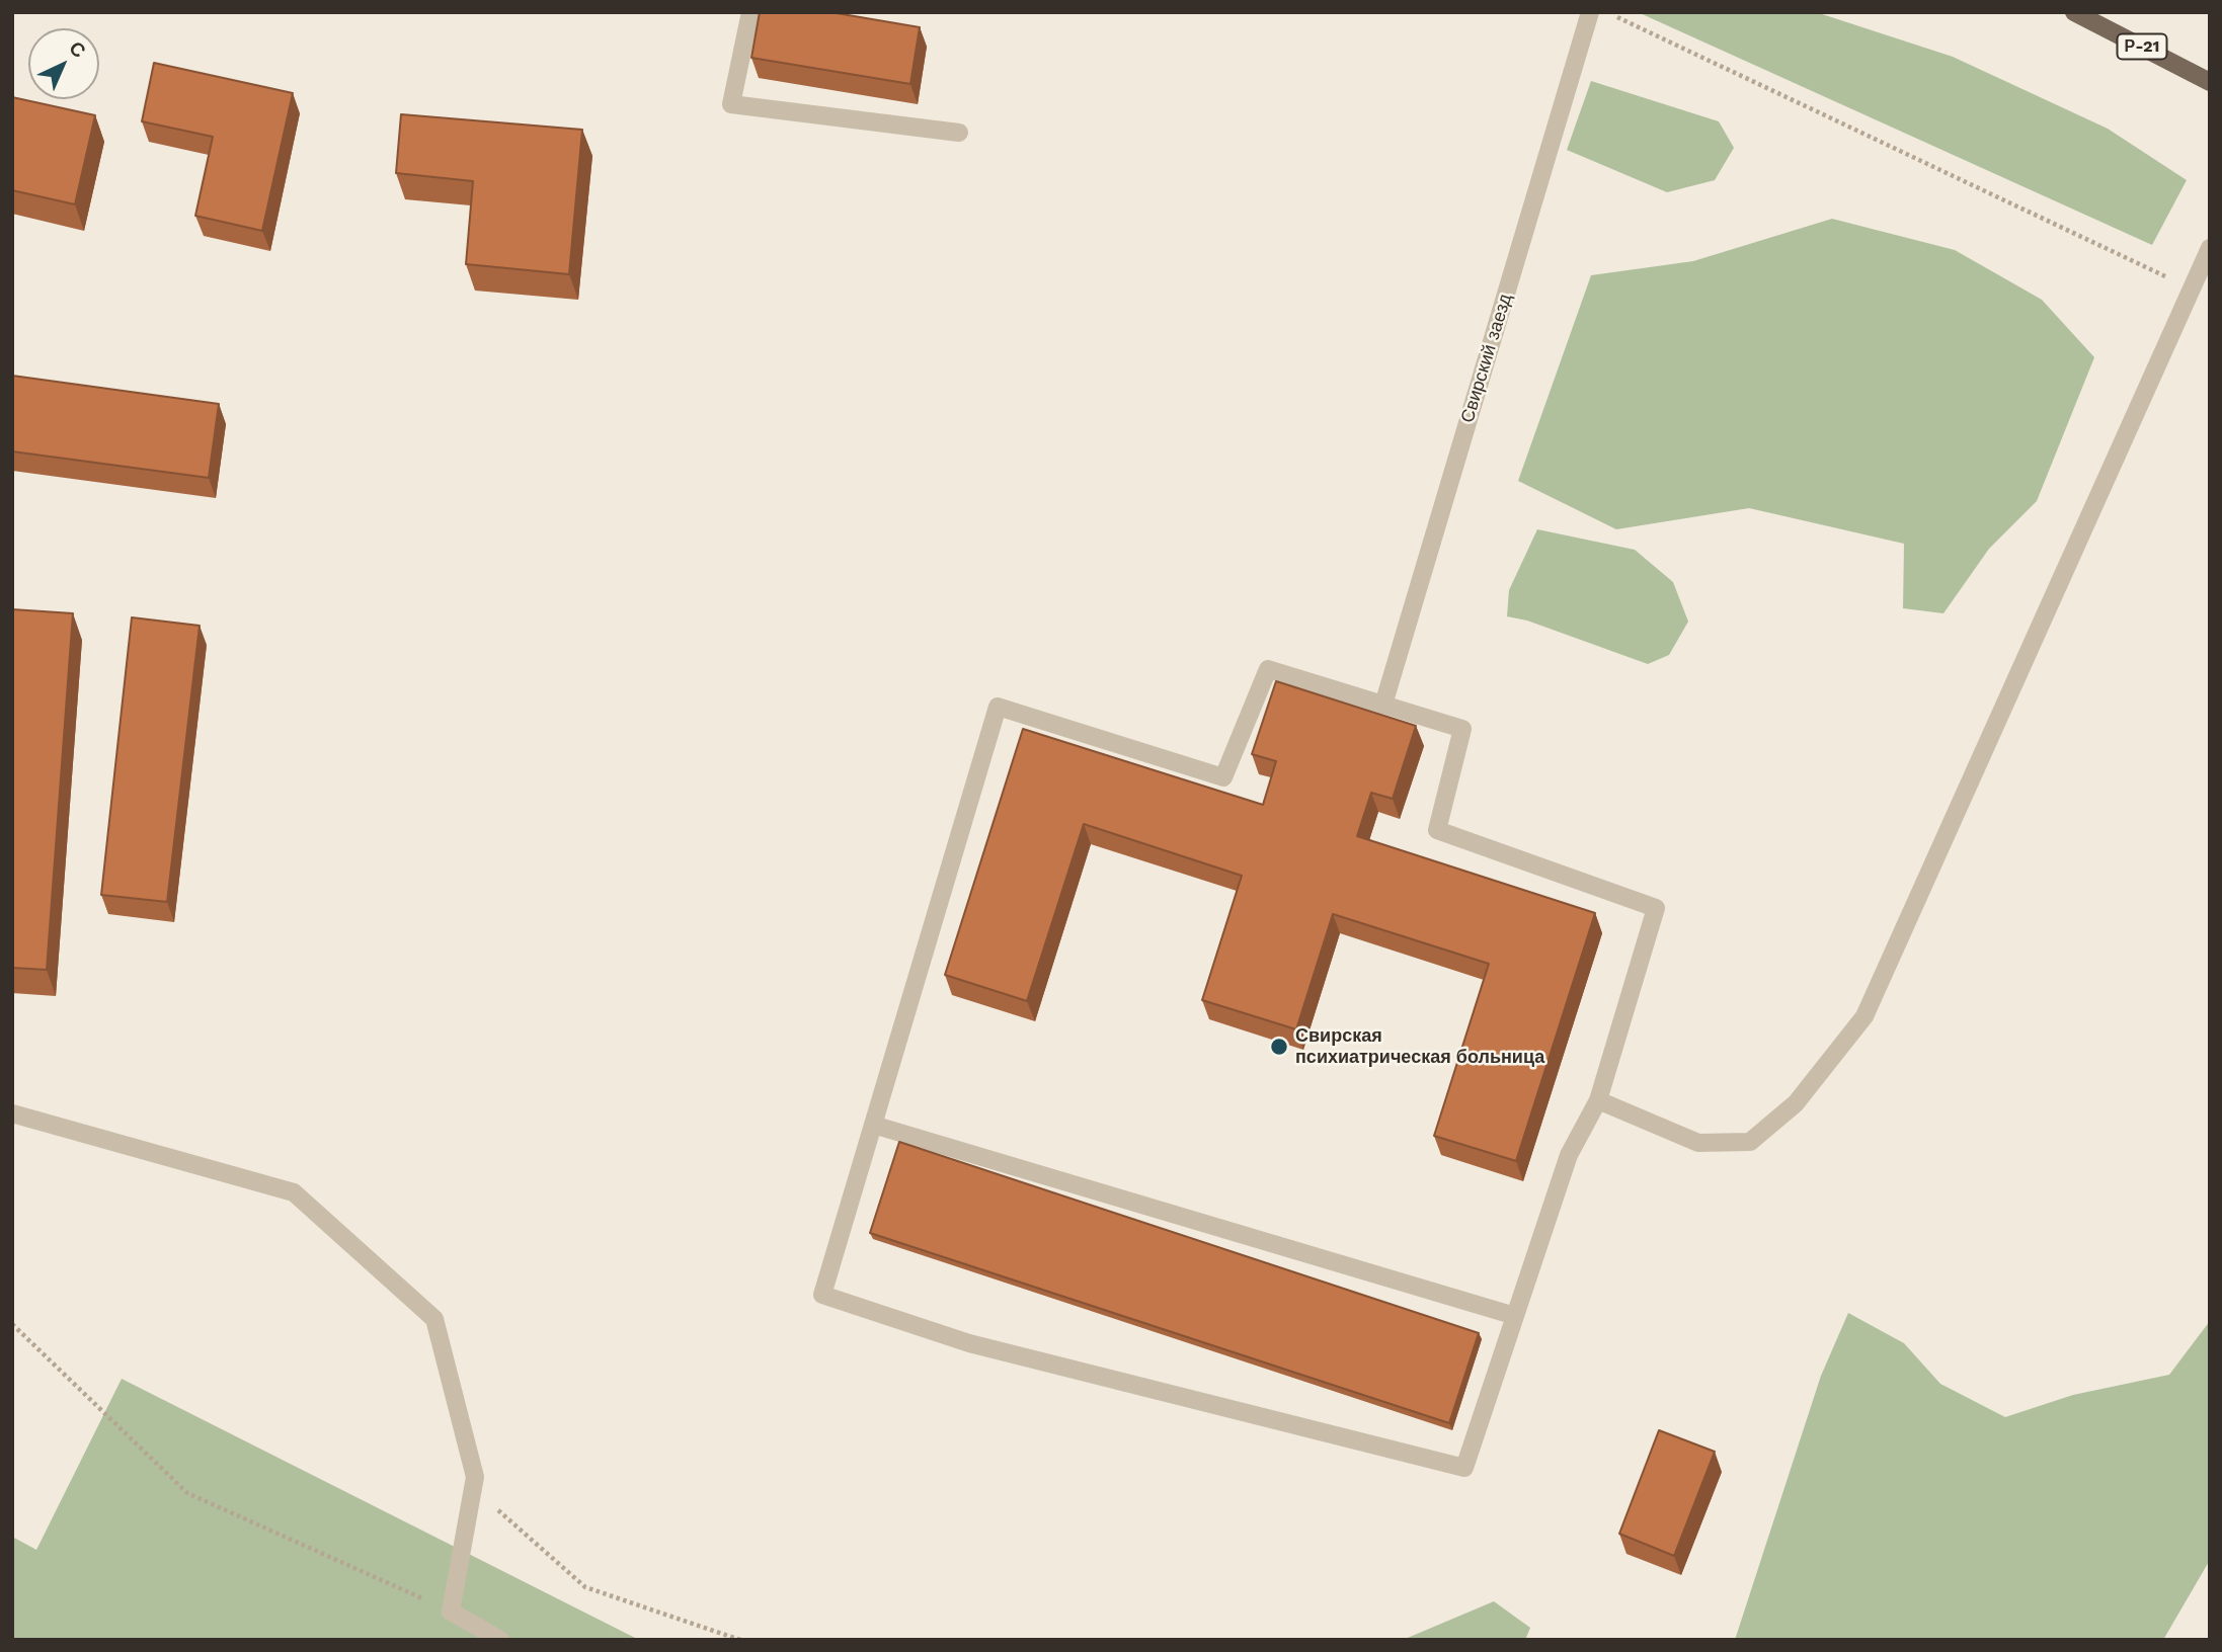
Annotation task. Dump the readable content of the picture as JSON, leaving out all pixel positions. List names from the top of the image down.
{
  "streets": {
    "main road": ["Р-21"],
    "street": ["Свирский заезд"]
  },
  "places": ["Свирская психиатрическая больница"],
  "north": "top right"
}
